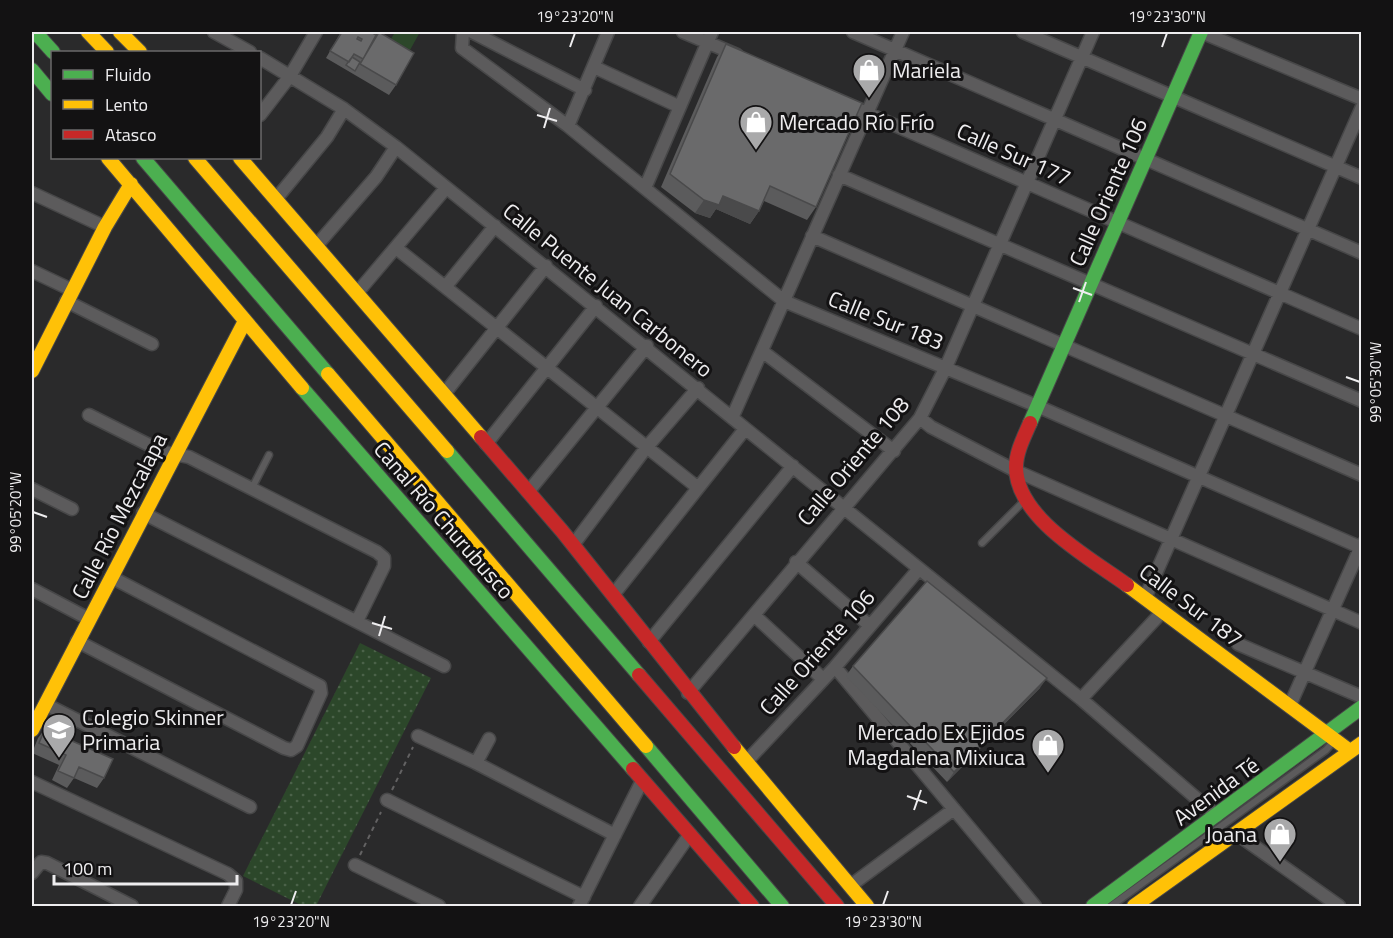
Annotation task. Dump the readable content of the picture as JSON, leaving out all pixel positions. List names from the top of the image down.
{
  "streets": {
    "street": [
      "Calle Sur 177",
      "Calle Oriente 106",
      "Calle Puente Juan Carbonero",
      "Calle Sur 183",
      "Calle Oriente 108",
      "Calle Río Mezcalapa",
      "Canal Río Churubusco",
      "Calle Sur 187",
      "Avenida Té"
    ]
  },
  "crossings": [
    ["Calle Sur 177", "Calle Oriente 106"],
    ["Calle Sur 177", "Calle Oriente 108"],
    ["Calle Oriente 106", "Calle Puente Juan Carbonero"],
    ["Calle Oriente 106", "Calle Sur 183"],
    ["Calle Oriente 106", "Calle Sur 187"],
    ["Calle Puente Juan Carbonero", "Calle Oriente 108"],
    ["Calle Puente Juan Carbonero", "Avenida Té"],
    ["Calle Sur 183", "Calle Oriente 108"],
    ["Calle Río Mezcalapa", "Canal Río Churubusco"],
    ["Calle Sur 187", "Avenida Té"]
  ],
  "places": {
    "shop": [
      "Mariela",
      "Mercado Río Frío",
      "Mercado Ex Ejidos Magdalena Mixiuca",
      "Joana"
    ],
    "school or university": ["Colegio Skinner Primaria"]
  },
  "legend": ["Fluido", "Lento", "Atasco"],
  "scale_bar": "100 m",
  "coordinates": [
    "19°23'20\"N",
    "19°23'30\"N",
    "99°05'30\"W",
    "99°05'20\"W"
  ]
}
